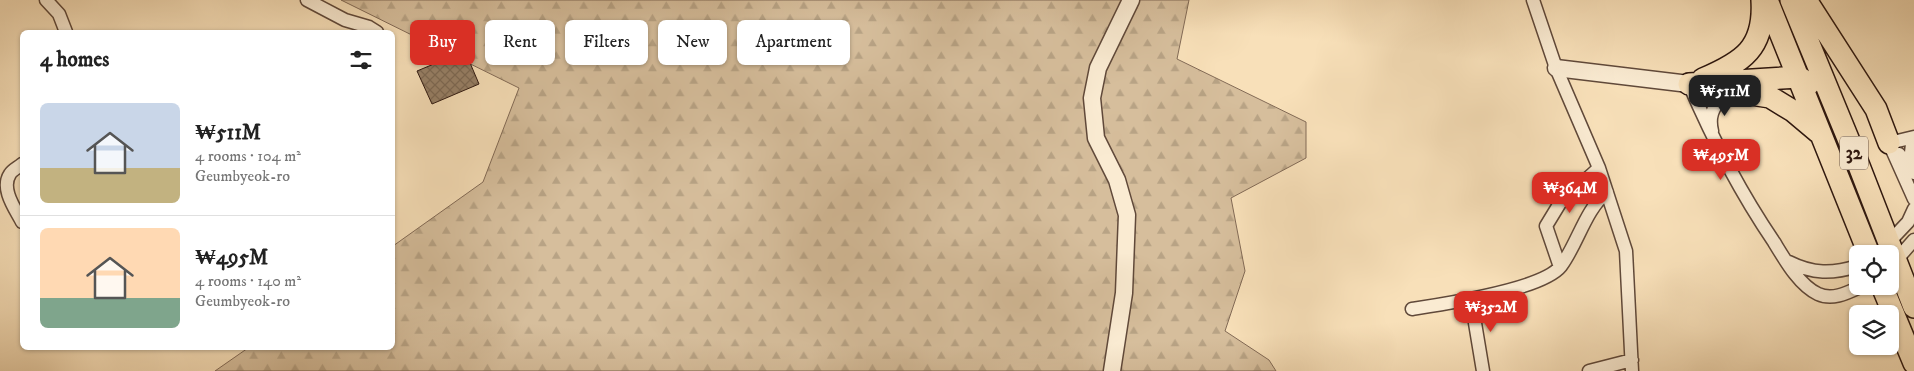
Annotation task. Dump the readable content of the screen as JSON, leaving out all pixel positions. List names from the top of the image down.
{
  "streets": {
    "highway": ["32"]
  },
  "page": {
    "chip": [
      "Buy",
      "Rent",
      "Filters",
      "New",
      "Apartment"
    ],
    "heading": "4 homes",
    "price": [
      "₩511M",
      "₩495M",
      "₩364M",
      "₩352M"
    ],
    "list": [
      {
        "name": "₩511M",
        "note": "4 rooms · 104 m² · Geumbyeok-ro"
      },
      {
        "name": "₩495M",
        "note": "4 rooms · 140 m² · Geumbyeok-ro"
      }
    ]
  }
}
